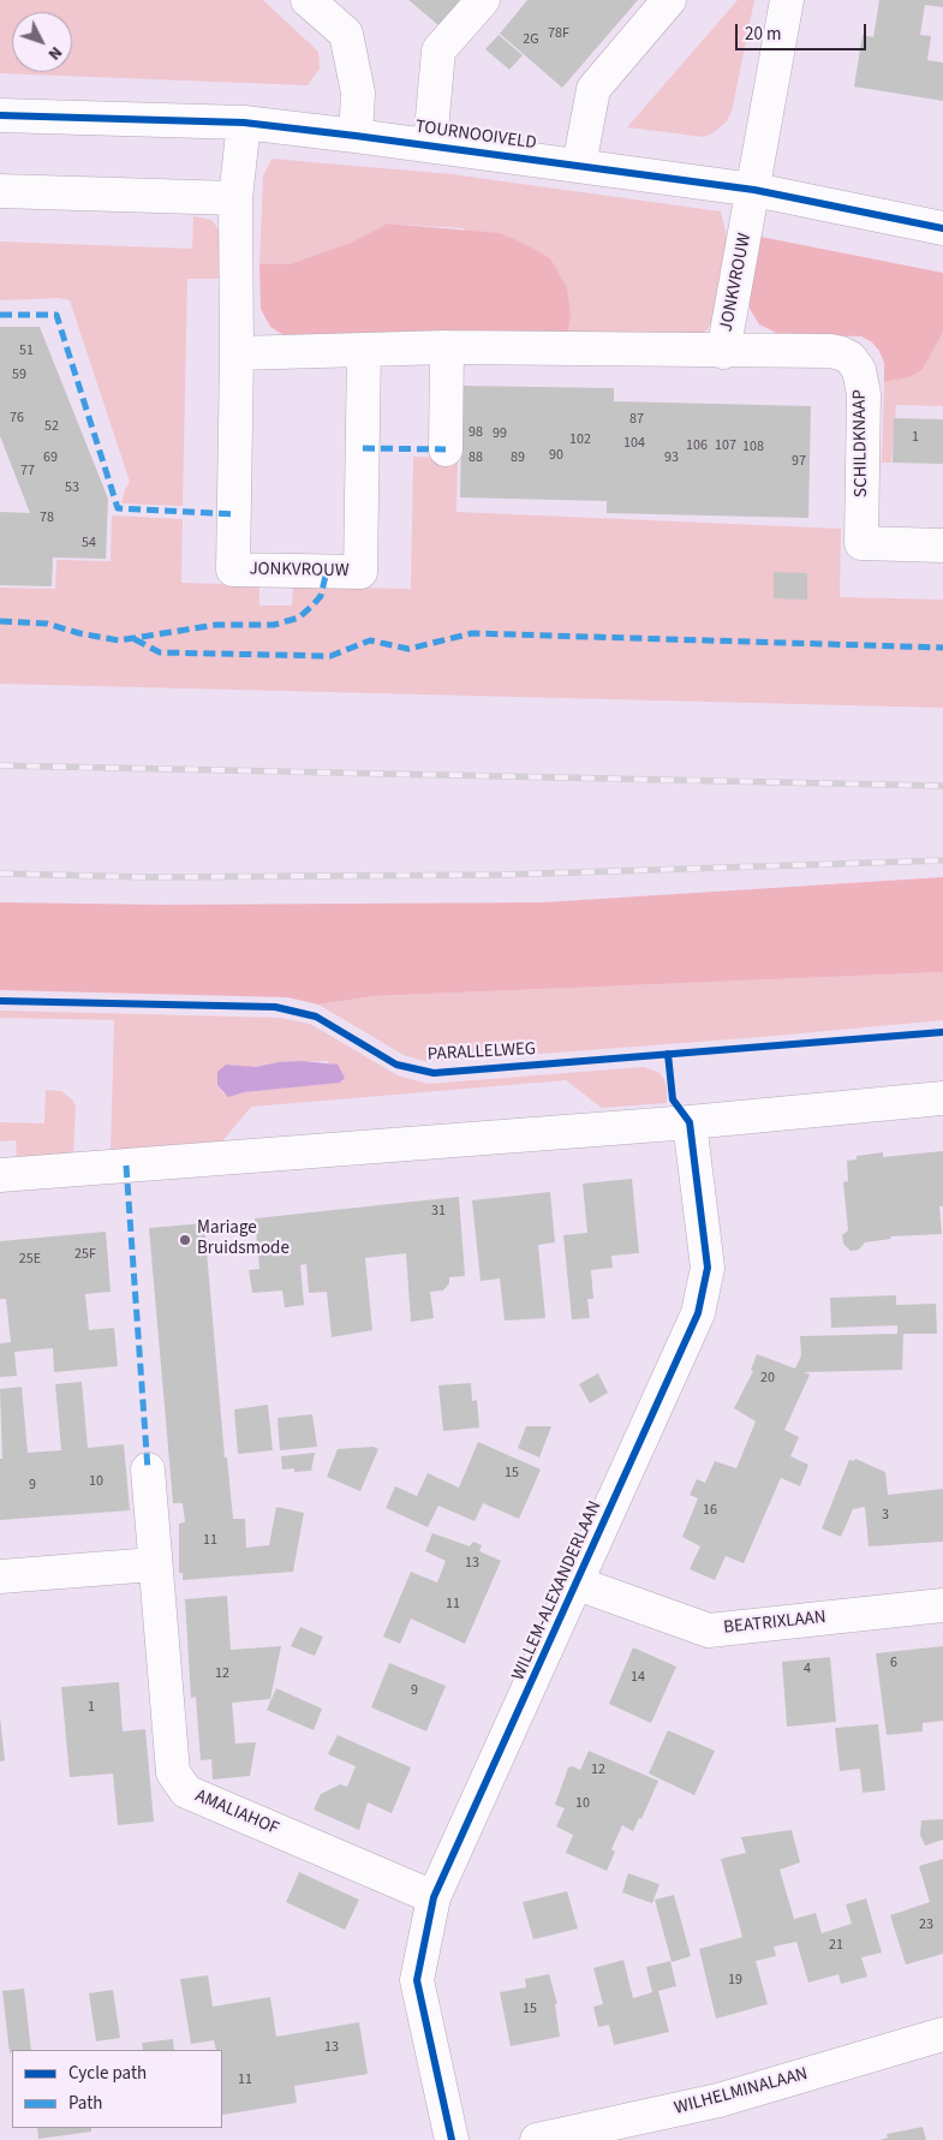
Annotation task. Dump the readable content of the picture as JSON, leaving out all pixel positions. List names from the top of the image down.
{
  "streets": {
    "street": [
      "TOURNOOIVELD",
      "JONKVROUW",
      "SCHILDKNAAP",
      "WILLEM-ALEXANDERLAAN",
      "BEATRIXLAAN",
      "AMALIAHOF",
      "WILHELMINALAAN"
    ],
    "cycle path": ["PARALLELWEG"]
  },
  "crossings": [
    ["TOURNOOIVELD", "JONKVROUW"],
    ["JONKVROUW", "SCHILDKNAAP"],
    ["WILLEM-ALEXANDERLAAN", "BEATRIXLAAN"],
    ["WILLEM-ALEXANDERLAAN", "AMALIAHOF"]
  ],
  "places": ["Mariage Bruidsmode"],
  "house_numbers": [
    "78F",
    "2G",
    "51",
    "59",
    "76",
    "87",
    "52",
    "98",
    "99",
    "1",
    "102",
    "104",
    "106",
    "107",
    "108",
    "90",
    "69",
    "88",
    "89",
    "93",
    "97",
    "77",
    "53",
    "78",
    "54",
    "31",
    "25F",
    "25E",
    "20",
    "15",
    "10",
    "9",
    "16",
    "3",
    "11",
    "13",
    "11",
    "6",
    "4",
    "12",
    "14",
    "9",
    "1",
    "12",
    "10",
    "23",
    "21",
    "19",
    "15",
    "13",
    "11"
  ],
  "legend": ["Cycle path", "Path"],
  "scale_bar": "20 m",
  "north": "bottom right"
}
